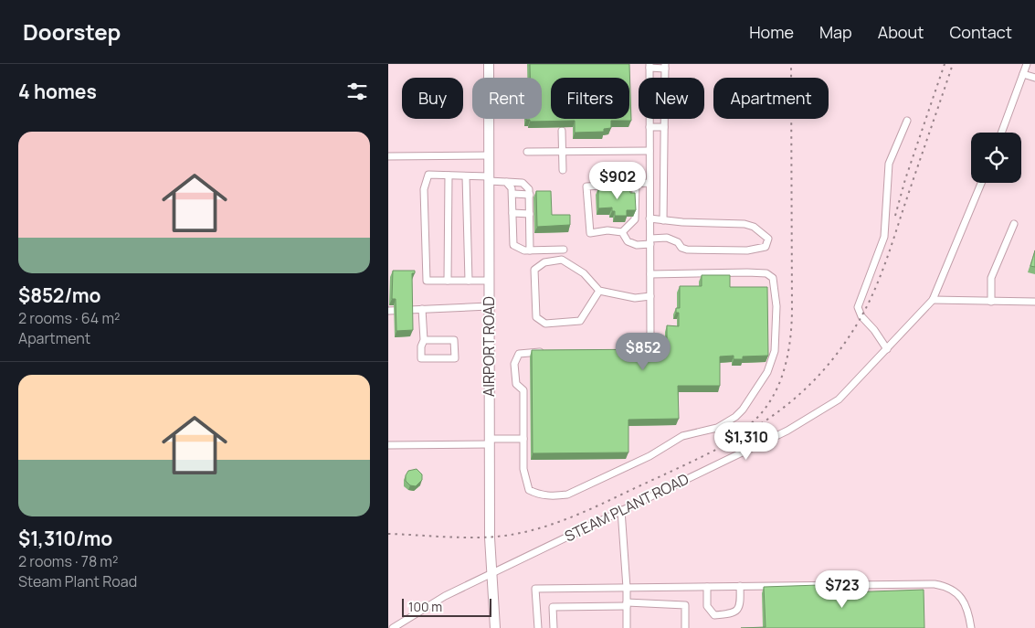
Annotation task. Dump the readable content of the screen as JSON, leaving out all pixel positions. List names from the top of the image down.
{
  "streets": {
    "highway": ["AIRPORT ROAD"],
    "street": ["STEAM PLANT ROAD"]
  },
  "crossings": [
    ["AIRPORT ROAD", "STEAM PLANT ROAD"]
  ],
  "scale_bar": "100 m",
  "page": {
    "header": "Doorstep",
    "nav": [
      "Home",
      "Map",
      "About",
      "Contact"
    ],
    "heading": "4 homes",
    "chip": [
      "Buy",
      "Rent",
      "Filters",
      "New",
      "Apartment"
    ],
    "list": [
      {
        "name": "$852/mo",
        "note": "2 rooms · 64 m² · Apartment"
      },
      {
        "name": "$1,310/mo",
        "note": "2 rooms · 78 m² · Steam Plant Road"
      }
    ],
    "price": [
      "$902",
      "$852",
      "$1,310",
      "$723"
    ],
    "scale": "100 m"
  }
}
